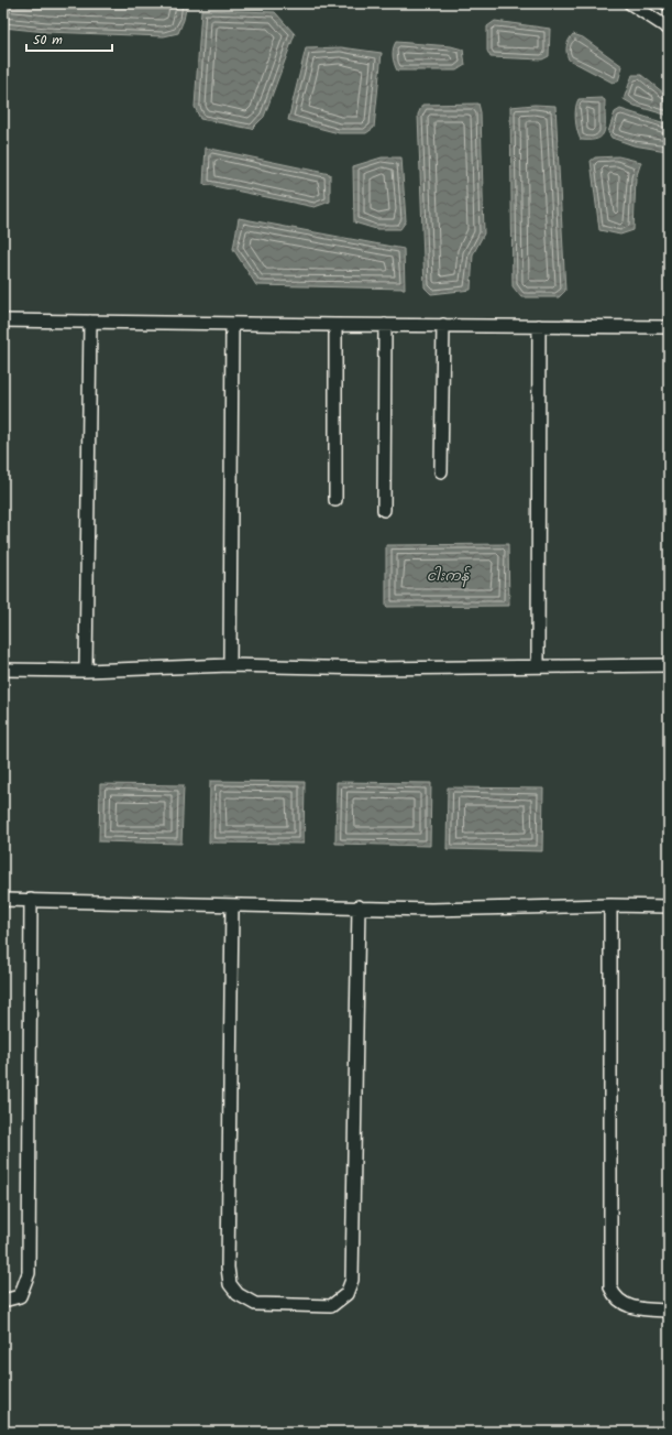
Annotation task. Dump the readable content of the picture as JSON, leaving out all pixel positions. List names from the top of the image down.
{
  "water": ["ငါးကန်"],
  "scale_bar": "50 m"
}
